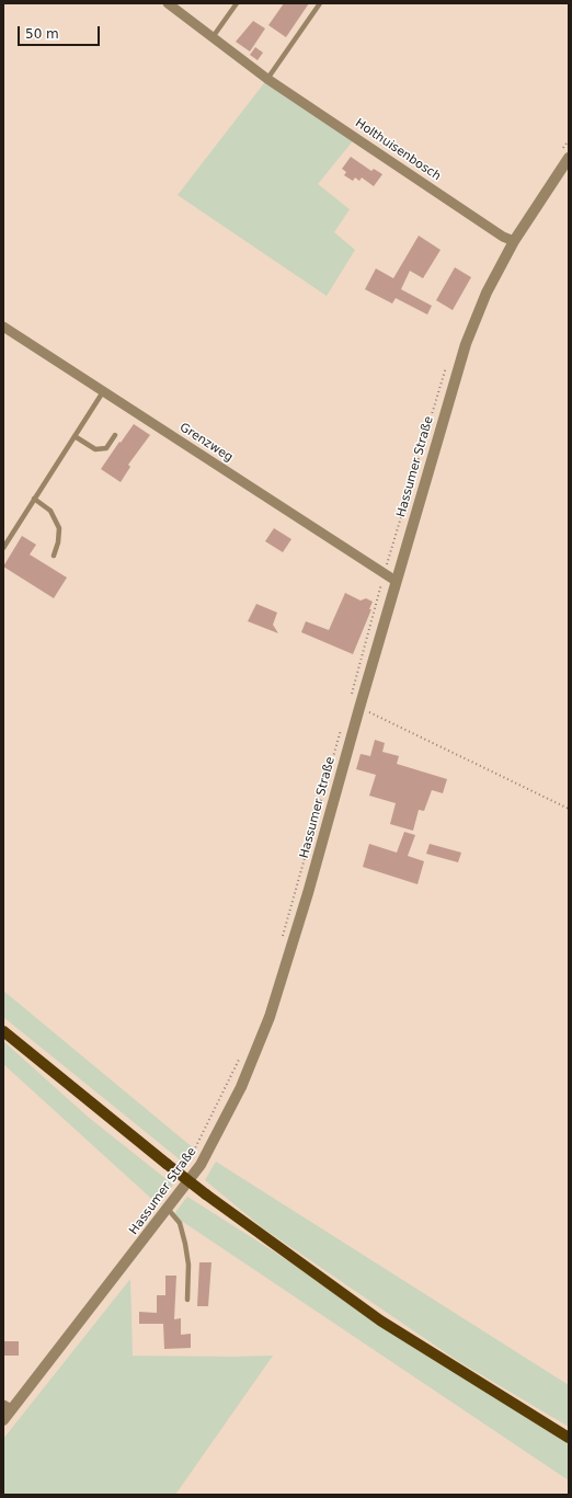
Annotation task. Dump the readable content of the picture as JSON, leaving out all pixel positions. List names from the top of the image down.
{
  "streets": {
    "street": ["Holthuisenbosch", "Grenzweg", "Hassumer Straße"]
  },
  "crossings": [
    ["Holthuisenbosch", "Hassumer Straße"],
    ["Grenzweg", "Hassumer Straße"]
  ],
  "scale_bar": "50 m"
}
